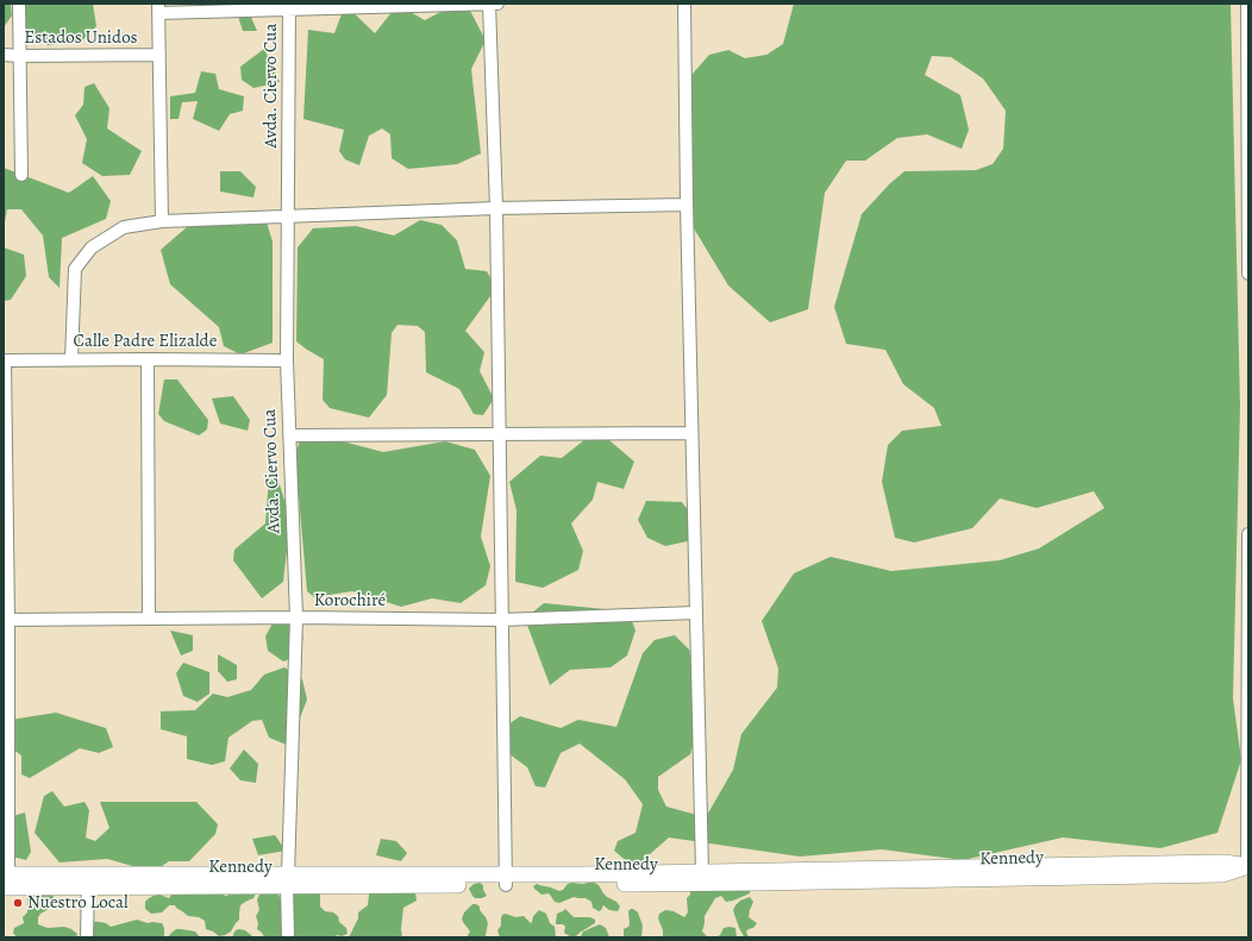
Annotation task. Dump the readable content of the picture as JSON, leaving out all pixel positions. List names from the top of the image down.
{
  "streets": {
    "main road": ["Kennedy"],
    "street": [
      "Estados Unidos",
      "Avda. Ciervo Cua",
      "Calle Padre Elizalde",
      "Korochiré"
    ]
  },
  "crossings": [
    ["Avda. Ciervo Cua", "Calle Padre Elizalde"],
    ["Avda. Ciervo Cua", "Korochiré"],
    ["Avda. Ciervo Cua", "Kennedy"]
  ],
  "places": ["Nuestro Local"]
}
